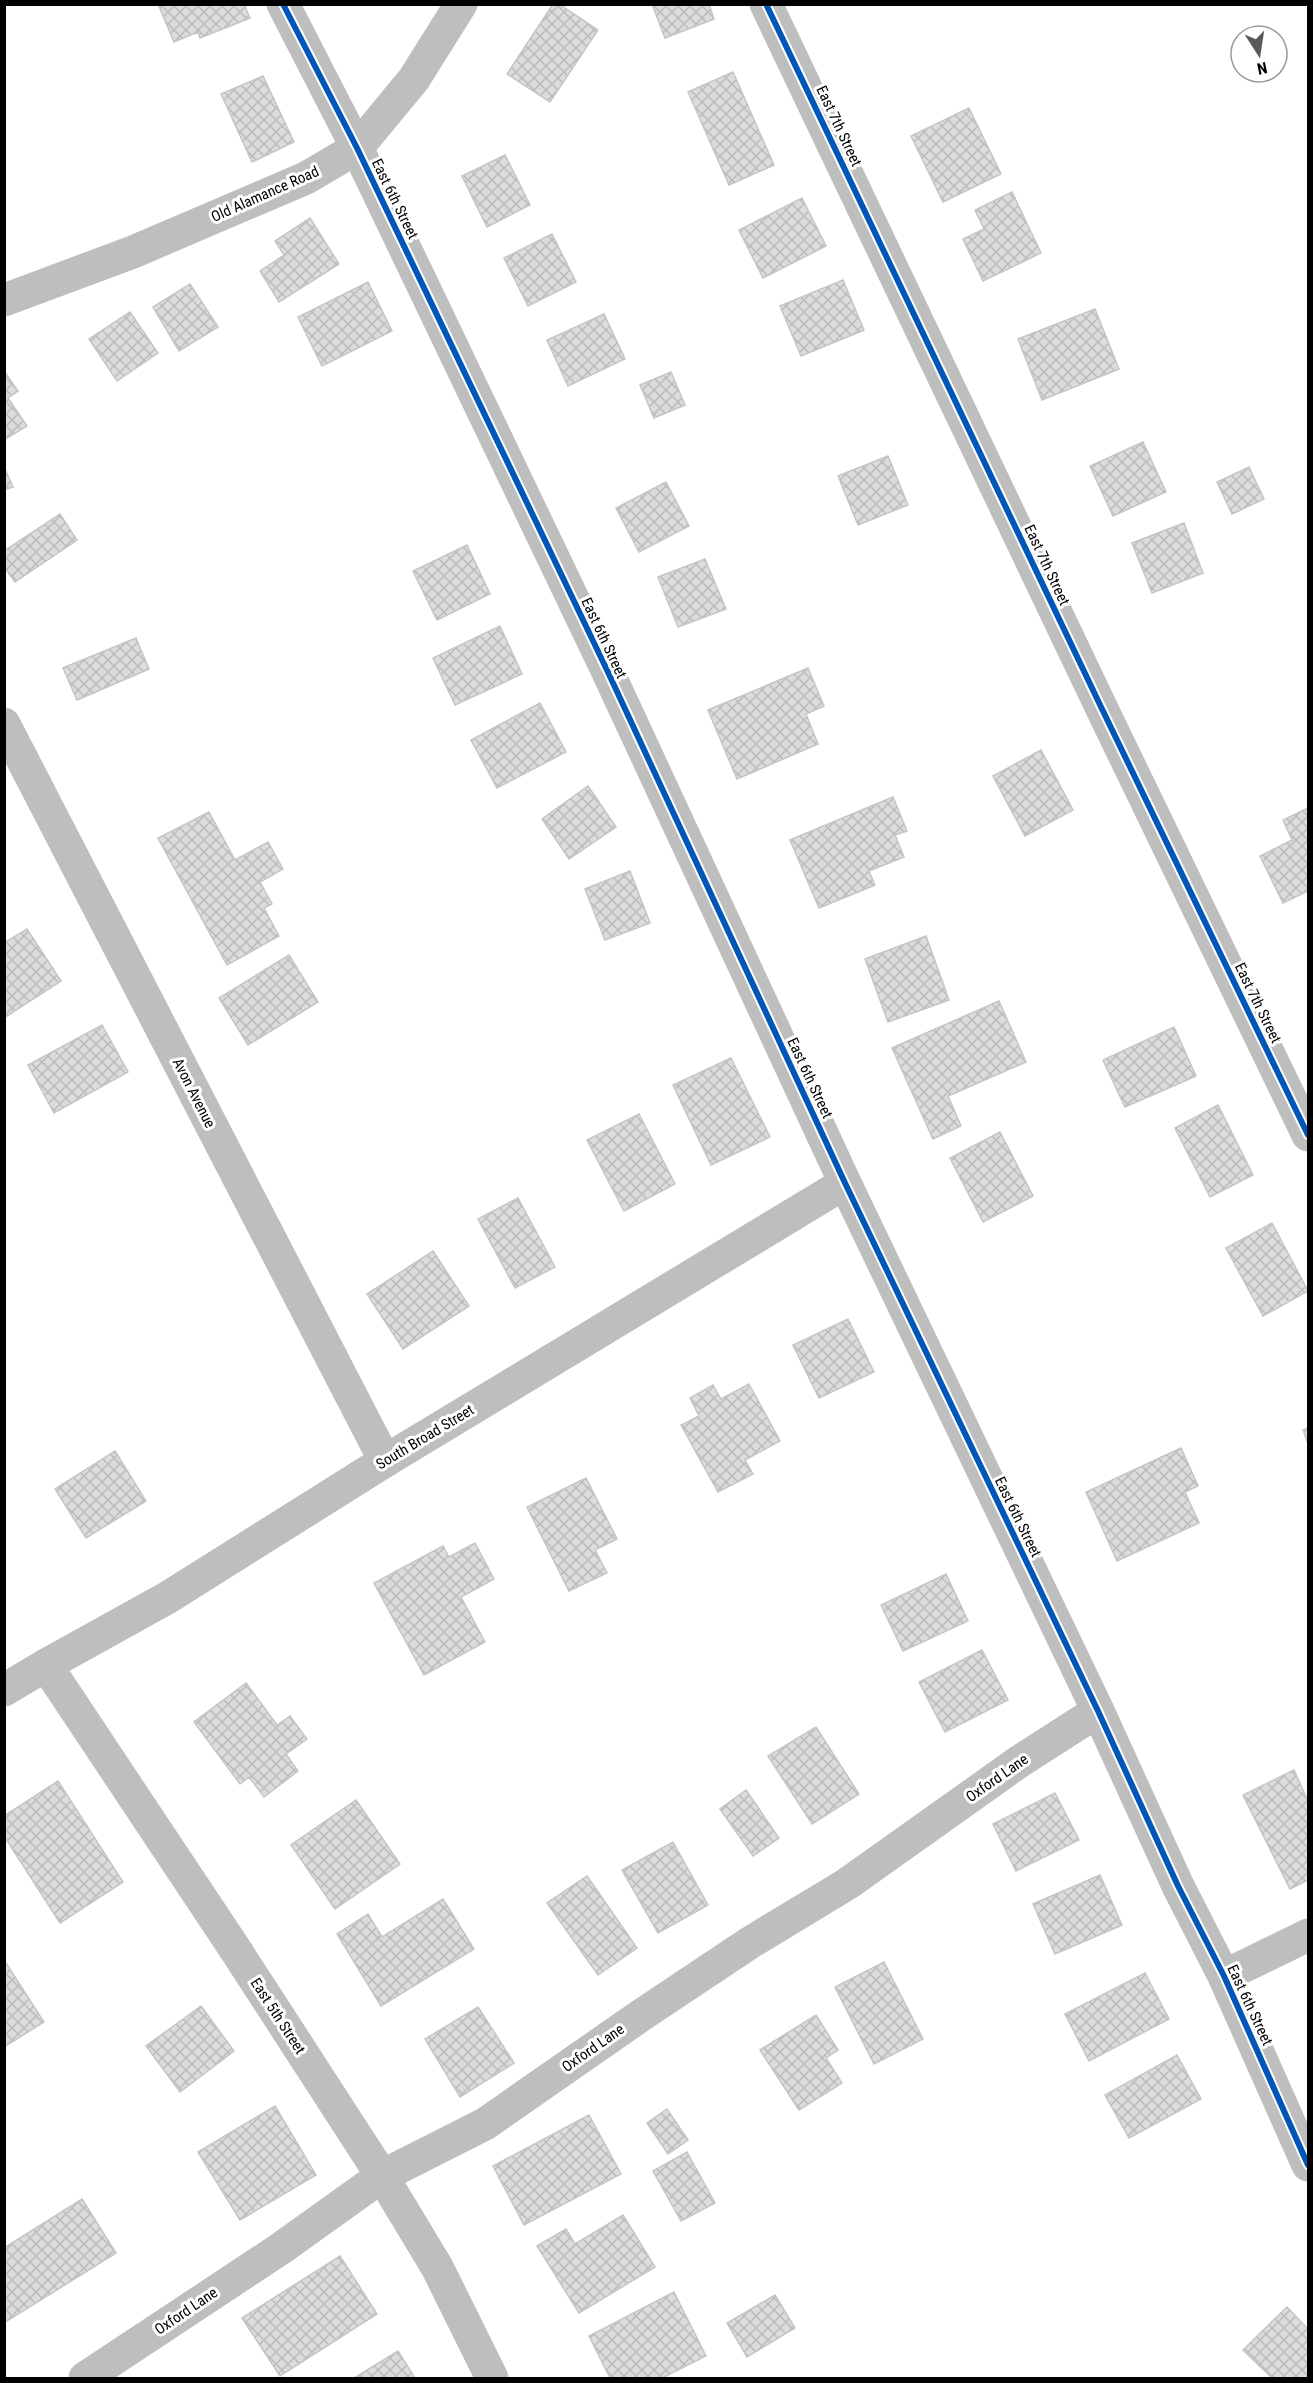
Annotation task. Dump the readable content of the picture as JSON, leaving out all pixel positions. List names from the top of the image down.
{
  "streets": {
    "street": [
      "East 7th Street",
      "Old Alamance Road",
      "East 6th Street",
      "Avon Avenue",
      "South Broad Street",
      "Oxford Lane",
      "East 5th Street"
    ]
  },
  "crossings": [
    ["Old Alamance Road", "East 6th Street"],
    ["East 6th Street", "South Broad Street"],
    ["East 6th Street", "Oxford Lane"],
    ["Avon Avenue", "South Broad Street"],
    ["South Broad Street", "East 5th Street"],
    ["Oxford Lane", "East 5th Street"]
  ],
  "north": "bottom"
}
